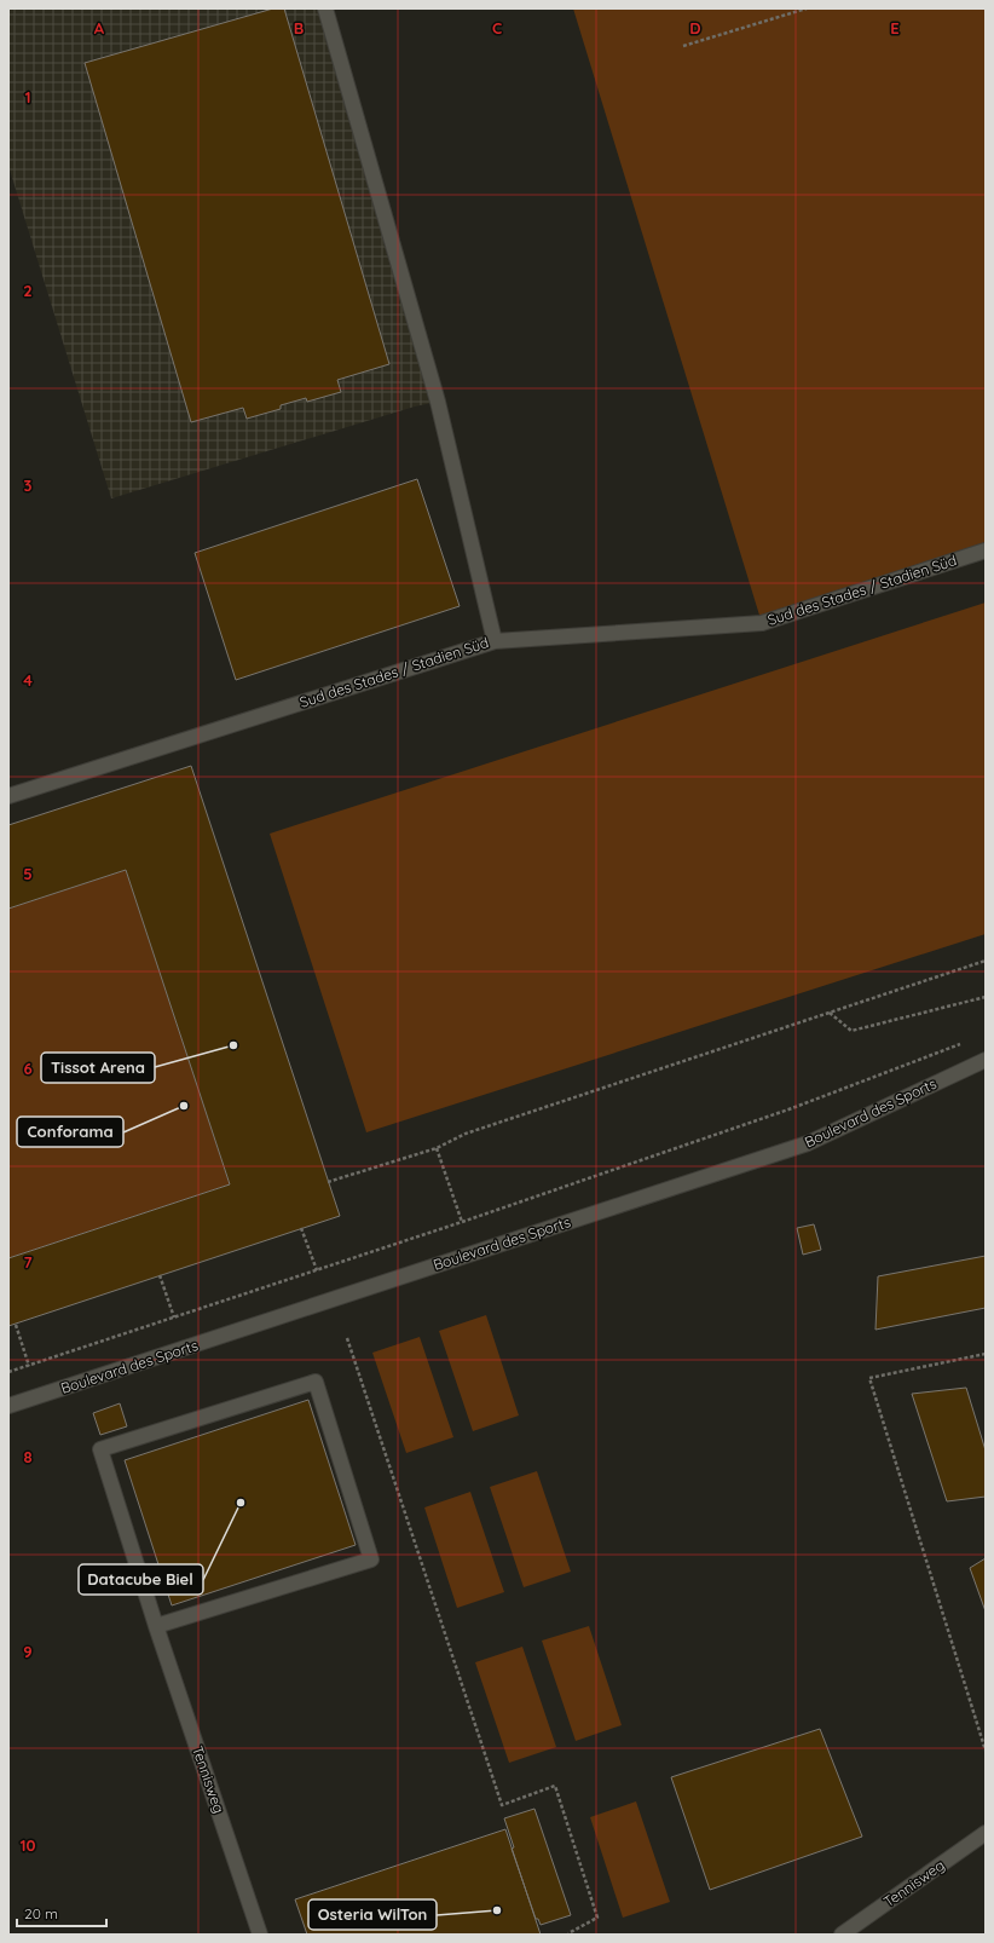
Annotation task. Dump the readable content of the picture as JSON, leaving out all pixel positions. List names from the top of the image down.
{
  "streets": {
    "street": ["Sud des Stades / Stadien Süd", "Boulevard des Sports", "Tennisweg"]
  },
  "places": [
    "Tissot Arena",
    "Conforama",
    "Datacube Biel",
    "Osteria WilTon"
  ],
  "scale_bar": "20 m",
  "grid": {
    "columns": [
      "A",
      "B",
      "C",
      "D",
      "E"
    ],
    "rows": [
      "1",
      "2",
      "3",
      "4",
      "5",
      "6",
      "7",
      "8",
      "9",
      "10"
    ]
  }
}
